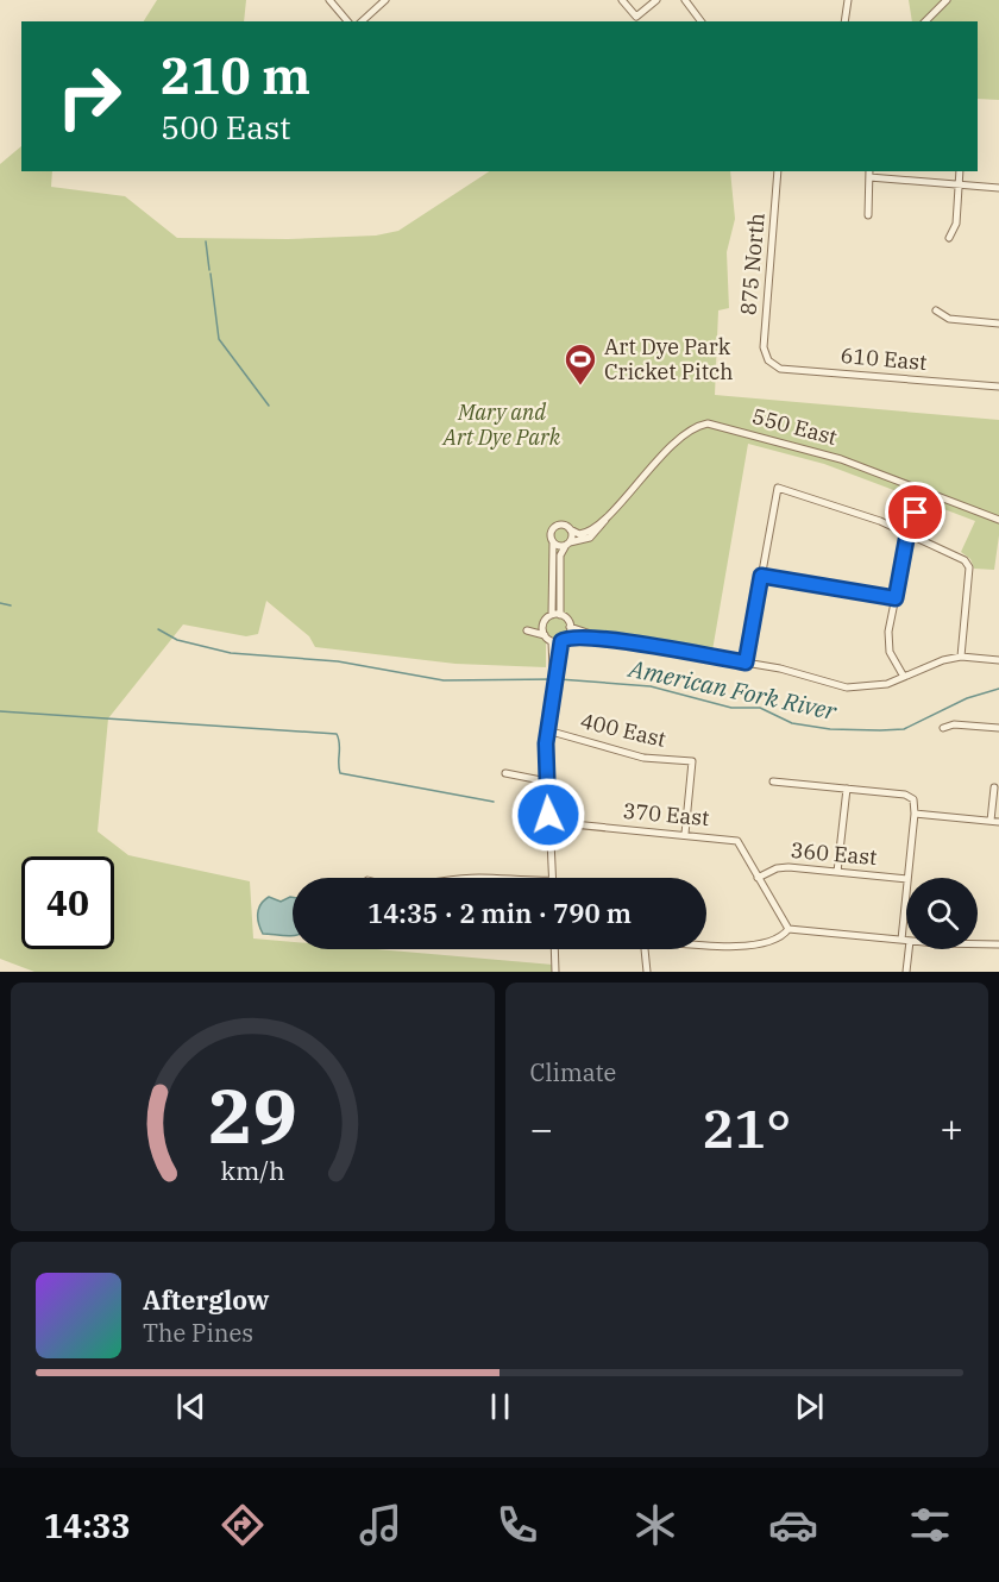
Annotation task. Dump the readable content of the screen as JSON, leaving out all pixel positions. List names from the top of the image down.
{
  "streets": {
    "street": [
      "875 North",
      "610 East",
      "550 East",
      "400 East",
      "370 East",
      "360 East"
    ]
  },
  "crossings": [
    ["875 North", "610 East"],
    ["400 East", "370 East"],
    ["370 East", "360 East"]
  ],
  "water": ["American Fork River"],
  "parks": ["Mary and Art Dye Park"],
  "places": {
    "sports": ["Art Dye Park Cricket Pitch"]
  },
  "page": {
    "turn": ["210 m", "500 East"],
    "limit": "40",
    "trip": "14:35 · 2 min · 790 m",
    "tile": "Climate",
    "heat": ["−", "21°", "+"],
    "song": ["Afterglow", "The Pines"],
    "tabs": "14:33",
    "gauge": ["29", "km/h"]
  }
}
